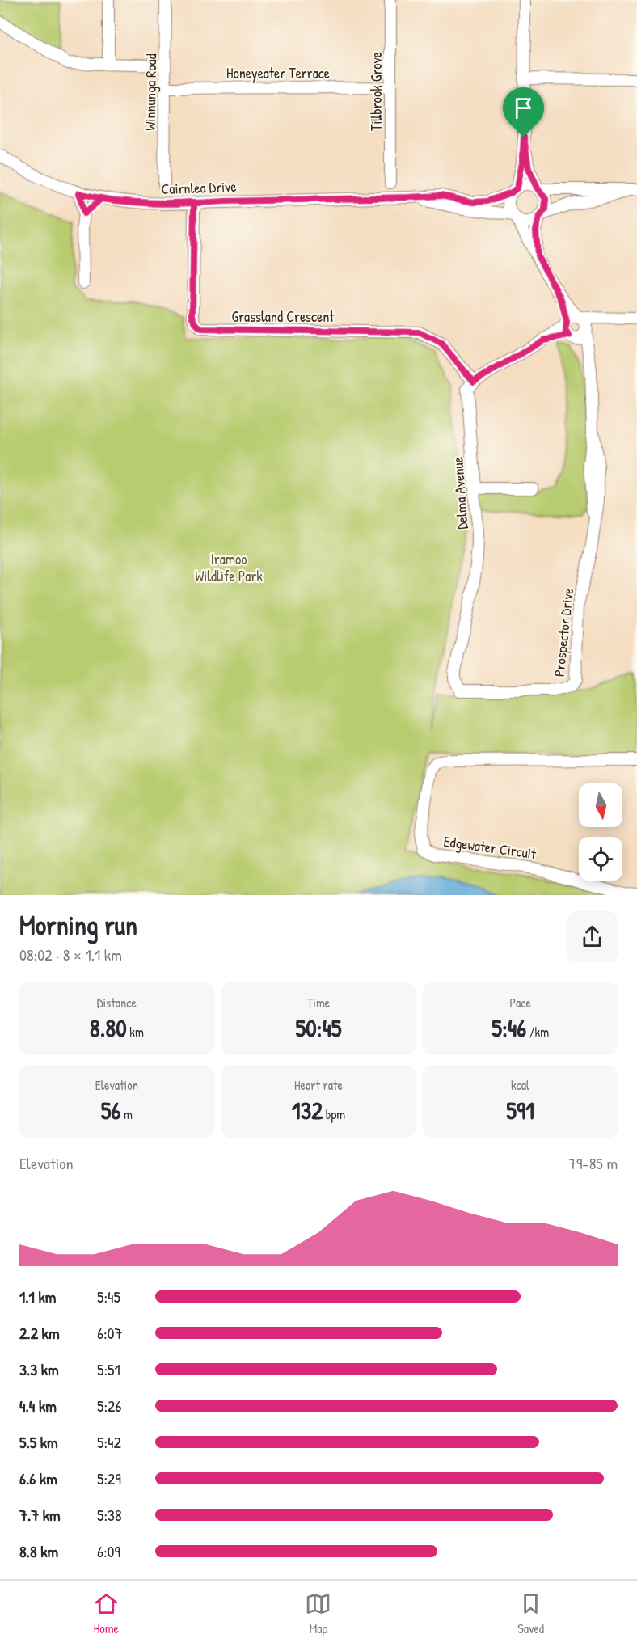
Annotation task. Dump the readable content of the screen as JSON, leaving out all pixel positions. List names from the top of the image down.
{
  "streets": {
    "street": [
      "Honeyeater Terrace",
      "Tillbrook Grove",
      "Winnunga Road",
      "Cairnlea Drive",
      "Grassland Crescent",
      "Delma Avenue",
      "Prospector Drive",
      "Edgewater Circuit"
    ]
  },
  "crossings": [
    ["Honeyeater Terrace", "Tillbrook Grove"],
    ["Honeyeater Terrace", "Winnunga Road"],
    ["Cairnlea Drive", "Grassland Crescent"],
    ["Grassland Crescent", "Delma Avenue"],
    ["Delma Avenue", "Prospector Drive"]
  ],
  "parks": ["Iramoo Wildlife Park"],
  "north": "bottom",
  "page": {
    "heading": ["Morning run", "08:02 · 8 × 1.1 km"],
    "stats": [
      ["Distance", "8.80 km"],
      ["Time", "50:45"],
      ["Pace", "5:46 /km"],
      ["Elevation", "56 m"],
      ["Heart rate", "132 bpm"],
      ["kcal", "591"]
    ],
    "chart": ["Elevation", "79–85 m"],
    "list": [
      {
        "name": "1.1 km",
        "note": "5:45"
      },
      {
        "name": "2.2 km",
        "note": "6:07"
      },
      {
        "name": "3.3 km",
        "note": "5:51"
      },
      {
        "name": "4.4 km",
        "note": "5:26"
      },
      {
        "name": "5.5 km",
        "note": "5:42"
      },
      {
        "name": "6.6 km",
        "note": "5:29"
      },
      {
        "name": "7.7 km",
        "note": "5:38"
      },
      {
        "name": "8.8 km",
        "note": "6:09"
      }
    ],
    "tabs": ["Home", "Map", "Saved"]
  }
}
